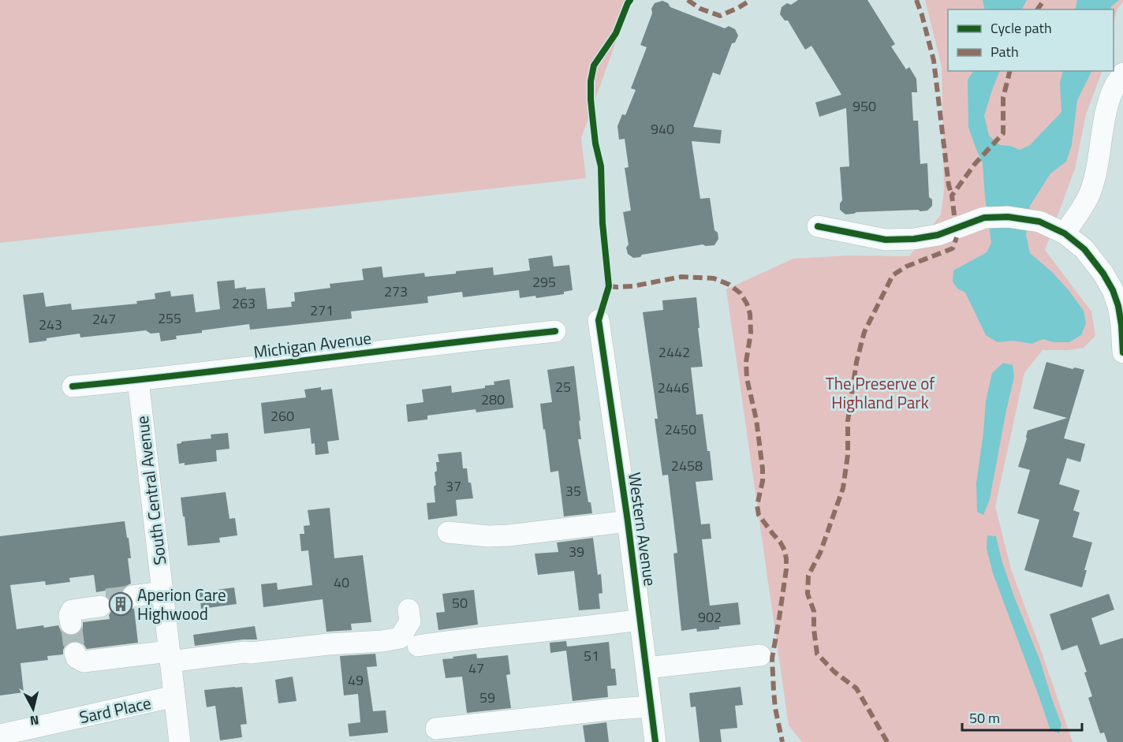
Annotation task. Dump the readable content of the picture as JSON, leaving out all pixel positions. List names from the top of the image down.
{
  "streets": {
    "street": [
      "Michigan Avenue",
      "South Central Avenue",
      "Western Avenue",
      "Sard Place"
    ]
  },
  "crossings": [
    ["Michigan Avenue", "South Central Avenue"],
    ["South Central Avenue", "Sard Place"]
  ],
  "parks": ["The Preserve of Highland Park"],
  "places": {
    "building": ["Aperion Care Highwood"]
  },
  "house_numbers": [
    "950",
    "940",
    "295",
    "273",
    "263",
    "271",
    "255",
    "247",
    "243",
    "2442",
    "25",
    "2446",
    "280",
    "260",
    "2450",
    "2458",
    "37",
    "35",
    "39",
    "40",
    "50",
    "902",
    "51",
    "47",
    "49",
    "59"
  ],
  "legend": ["Cycle path", "Path"],
  "scale_bar": "50 m",
  "north": "bottom"
}
